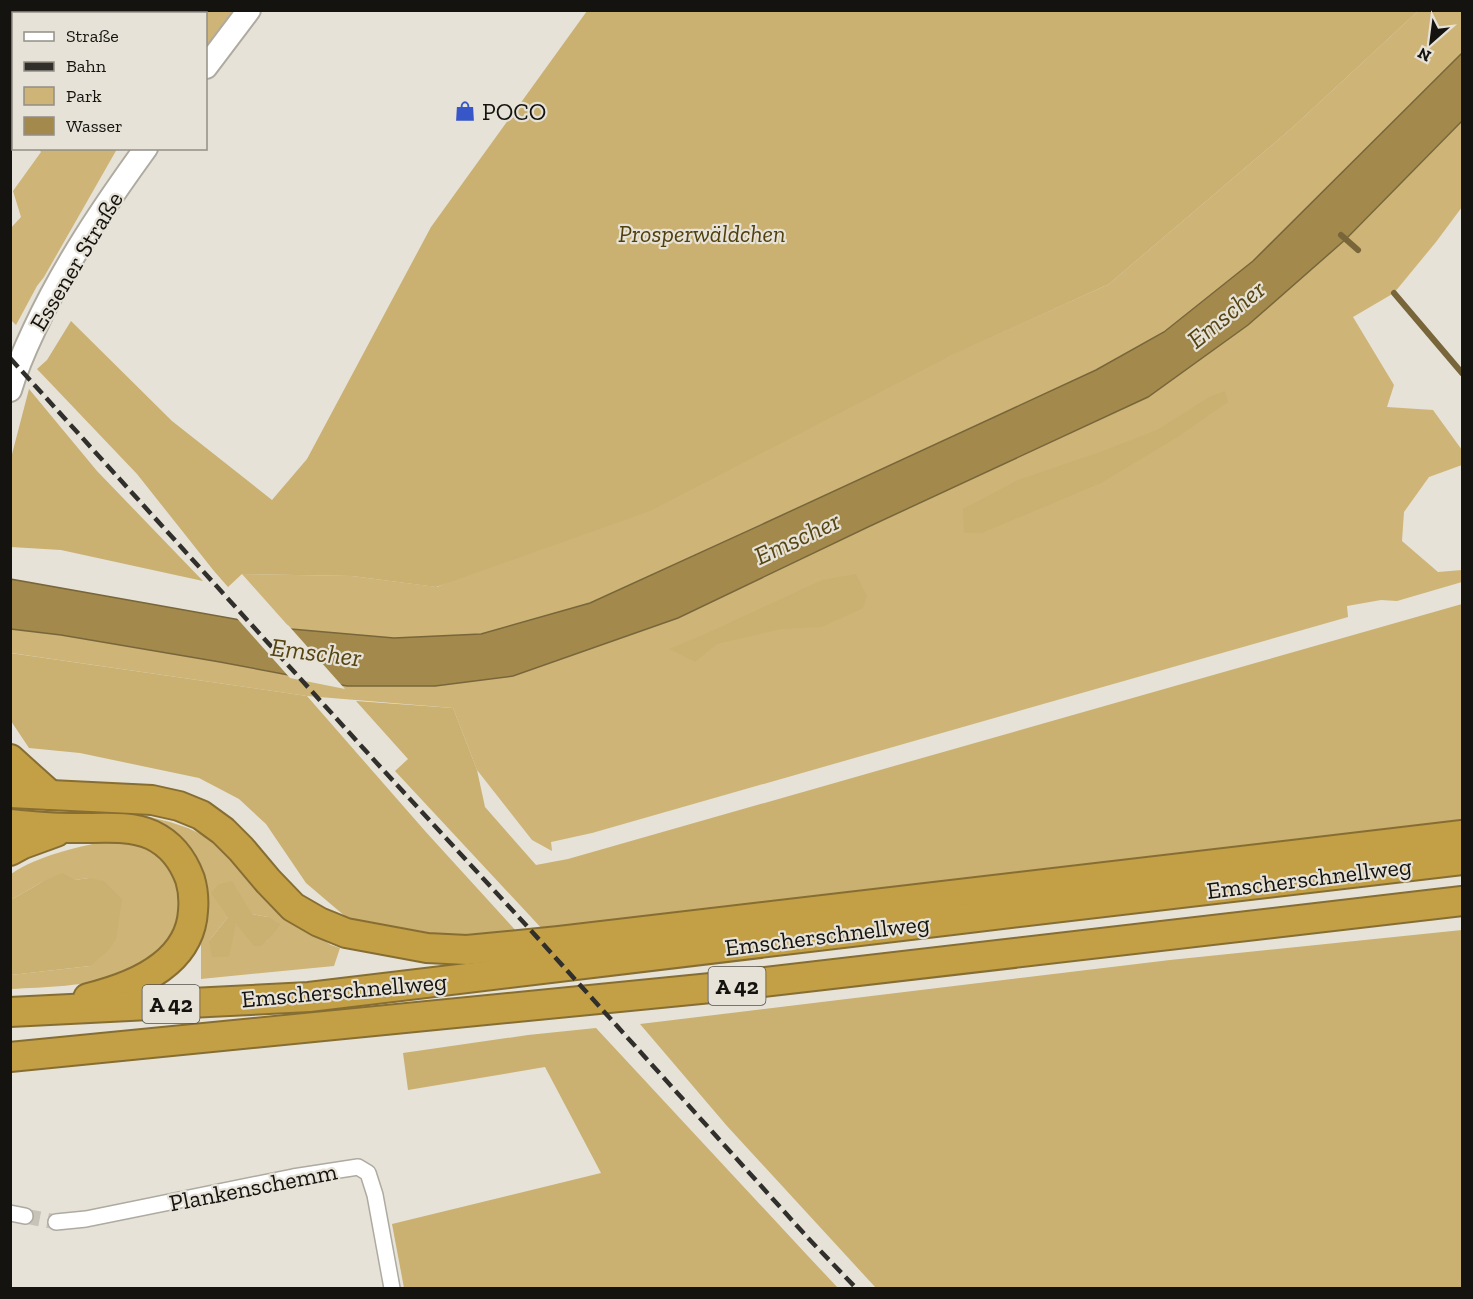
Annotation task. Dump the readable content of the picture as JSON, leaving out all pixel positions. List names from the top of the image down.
{
  "streets": {
    "highway": ["Emscherschnellweg", "A 42"],
    "main road": ["Essener Straße"],
    "street": ["Plankenschemm"]
  },
  "water": ["Emscher"],
  "parks": ["Prosperwäldchen"],
  "places": {
    "shop": ["POCO"]
  },
  "legend": [
    "Straße",
    "Bahn",
    "Park",
    "Wasser"
  ],
  "north": "bottom left"
}
